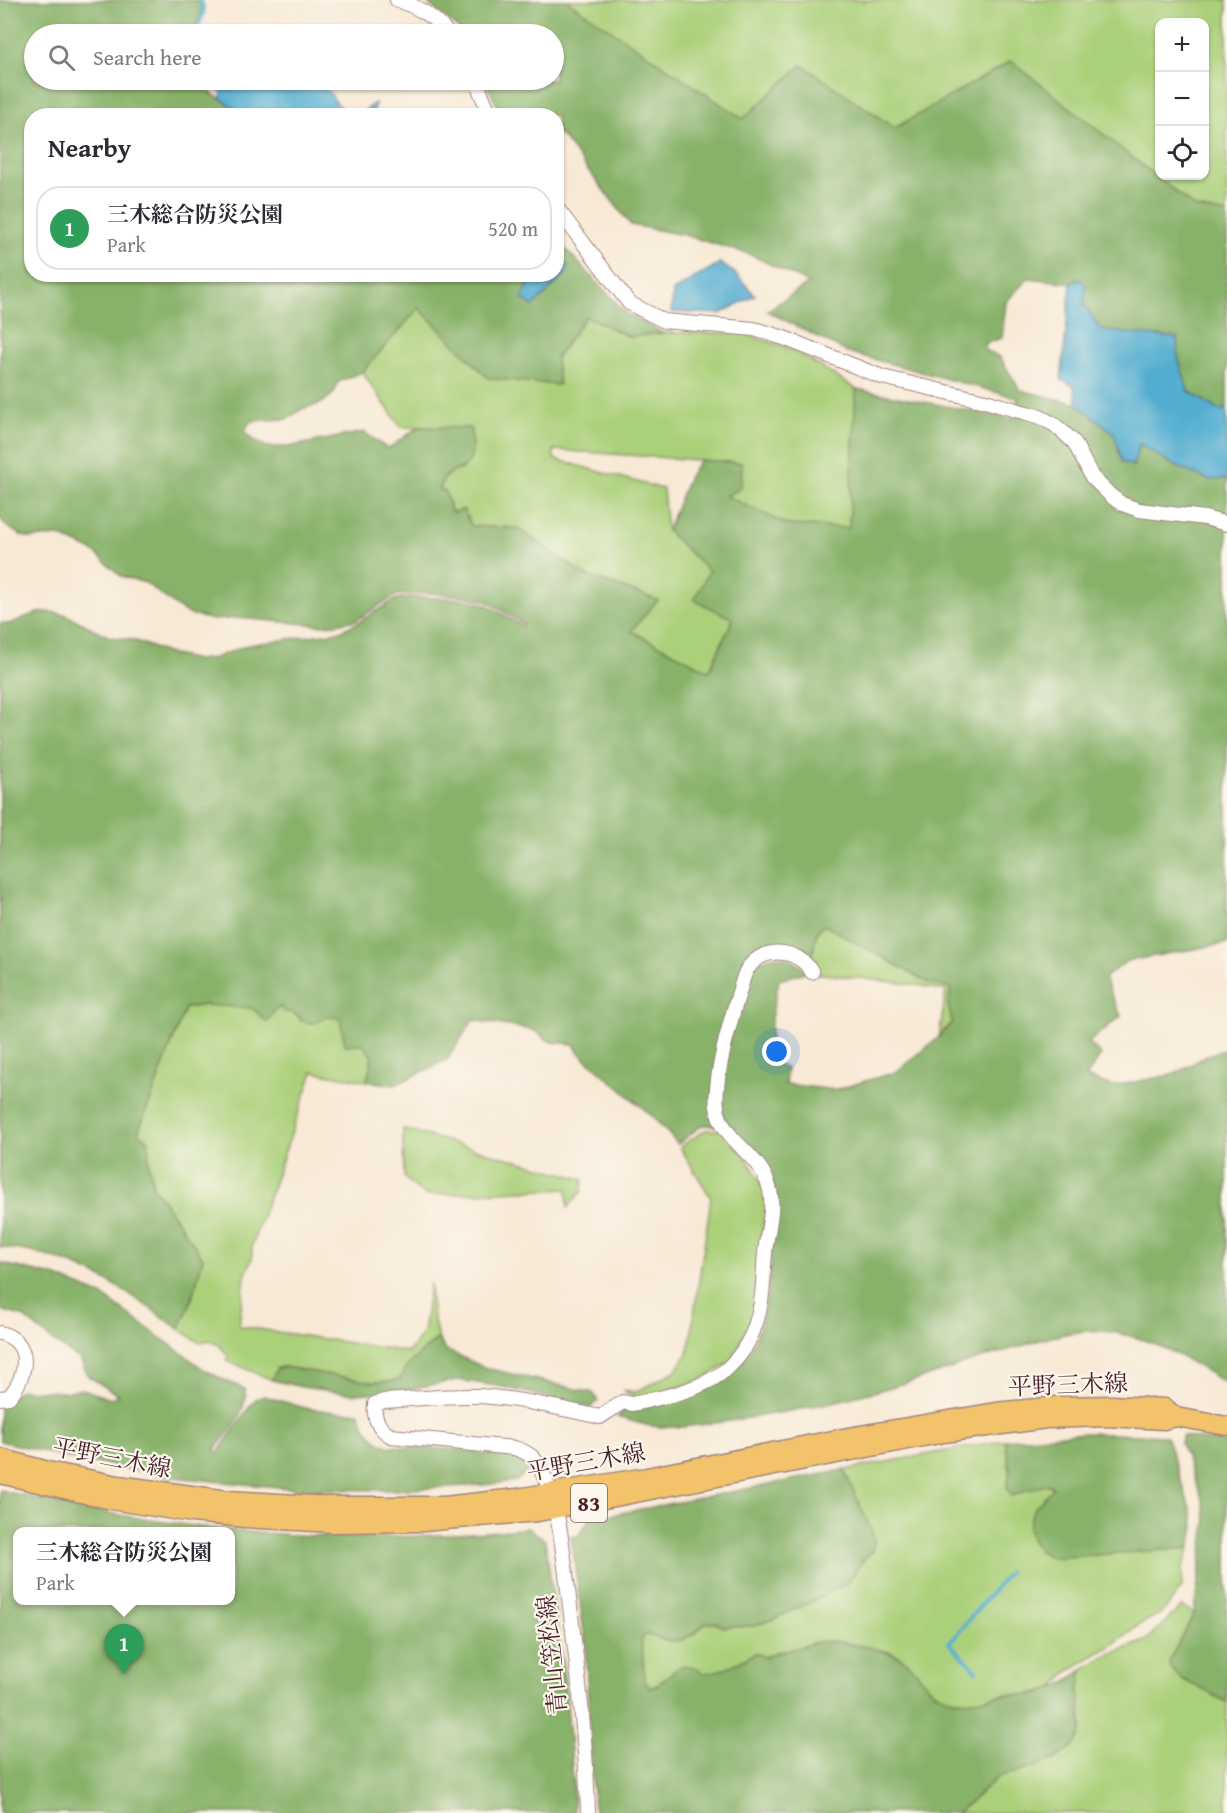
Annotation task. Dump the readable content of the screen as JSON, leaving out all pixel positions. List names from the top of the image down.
{
  "streets": {
    "main road": ["平野三木線", "83"],
    "street": ["青山笠松線"]
  },
  "crossings": [
    ["平野三木線", "青山笠松線"]
  ],
  "page": {
    "map_buttons": ["+", "−"],
    "search": "Search here",
    "heading": "Nearby",
    "list": [
      {
        "mark": "1",
        "name": "三木総合防災公園",
        "note": "Park",
        "value": "520 m"
      }
    ],
    "popup": ["三木総合防災公園", "Park"],
    "pins": "1"
  }
}
